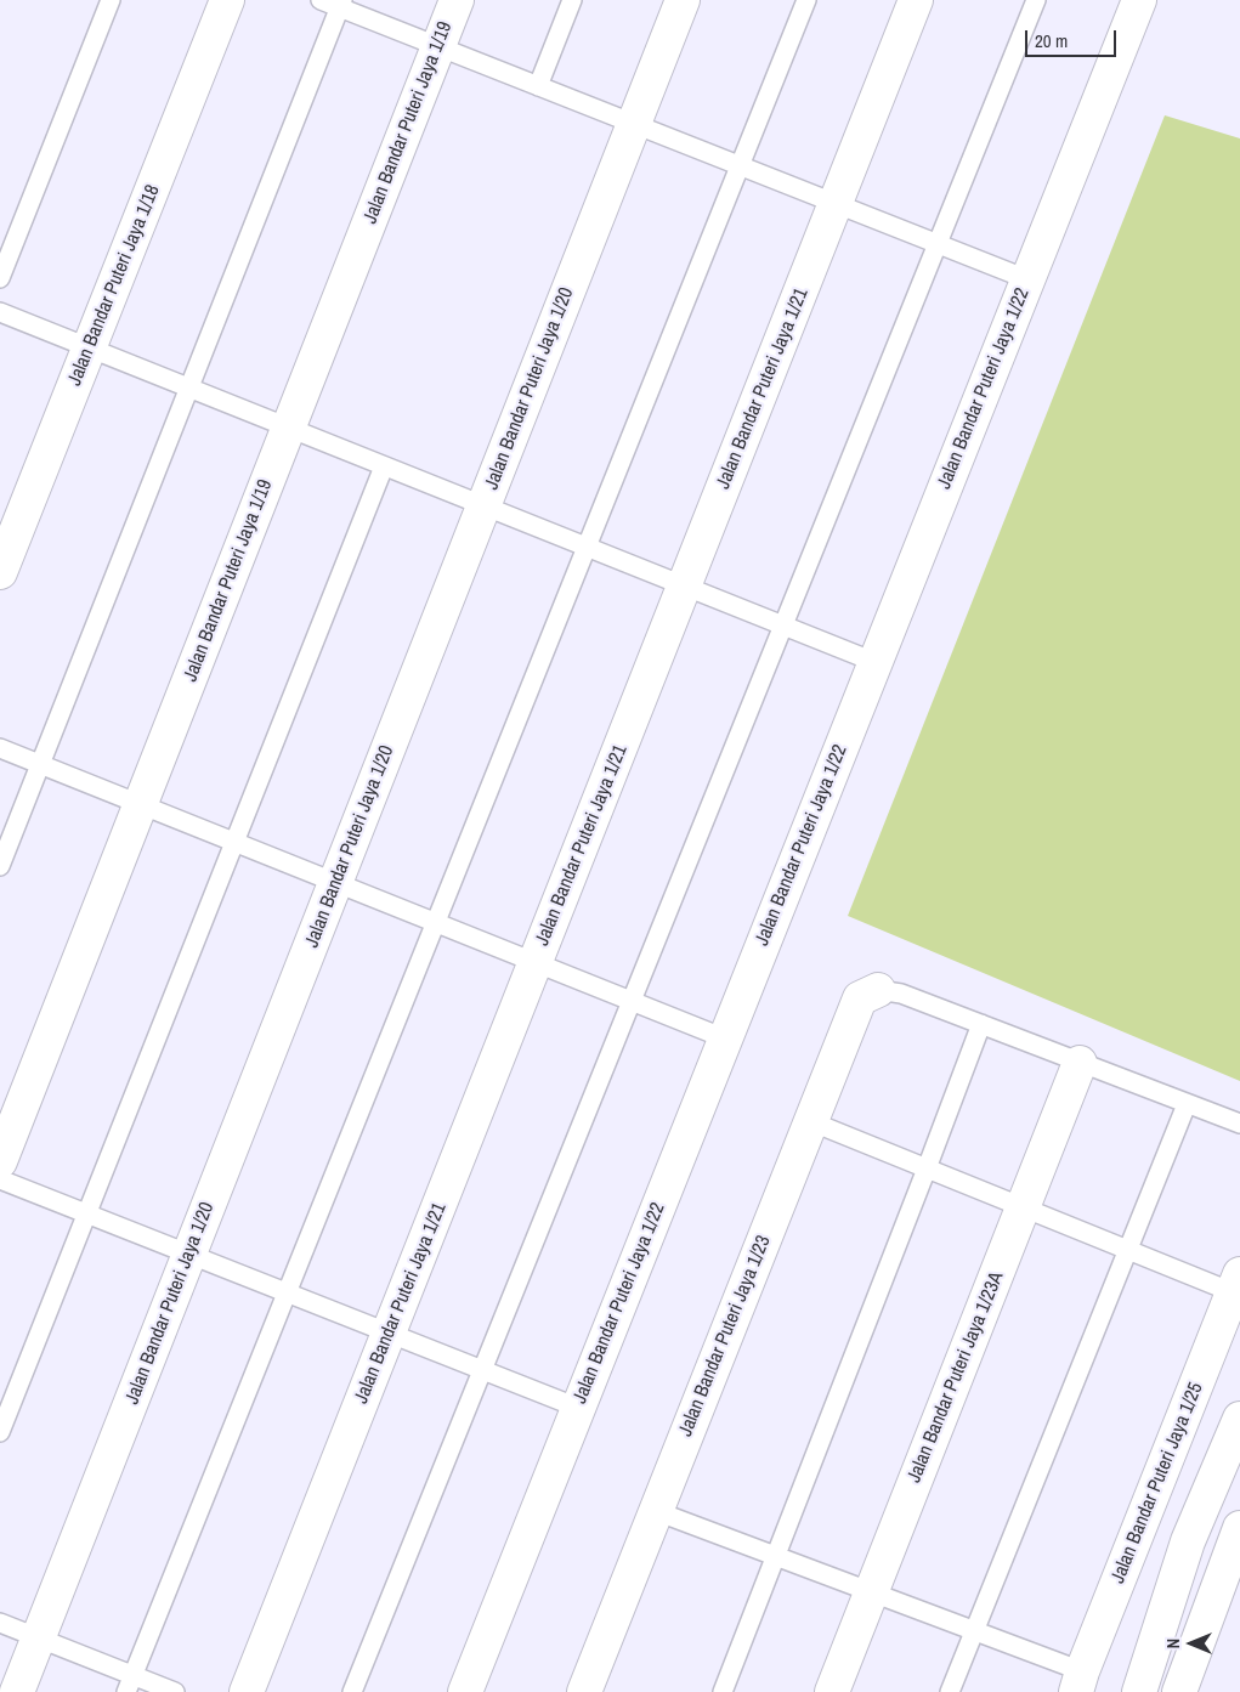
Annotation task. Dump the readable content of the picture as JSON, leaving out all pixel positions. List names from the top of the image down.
{
  "streets": {
    "street": [
      "Jalan Bandar Puteri Jaya 1/19",
      "Jalan Bandar Puteri Jaya 1/18",
      "Jalan Bandar Puteri Jaya 1/20",
      "Jalan Bandar Puteri Jaya 1/21",
      "Jalan Bandar Puteri Jaya 1/22",
      "Jalan Bandar Puteri Jaya 1/23",
      "Jalan Bandar Puteri Jaya 1/23A",
      "Jalan Bandar Puteri Jaya 1/25"
    ]
  },
  "scale_bar": "20 m",
  "north": "left"
}
